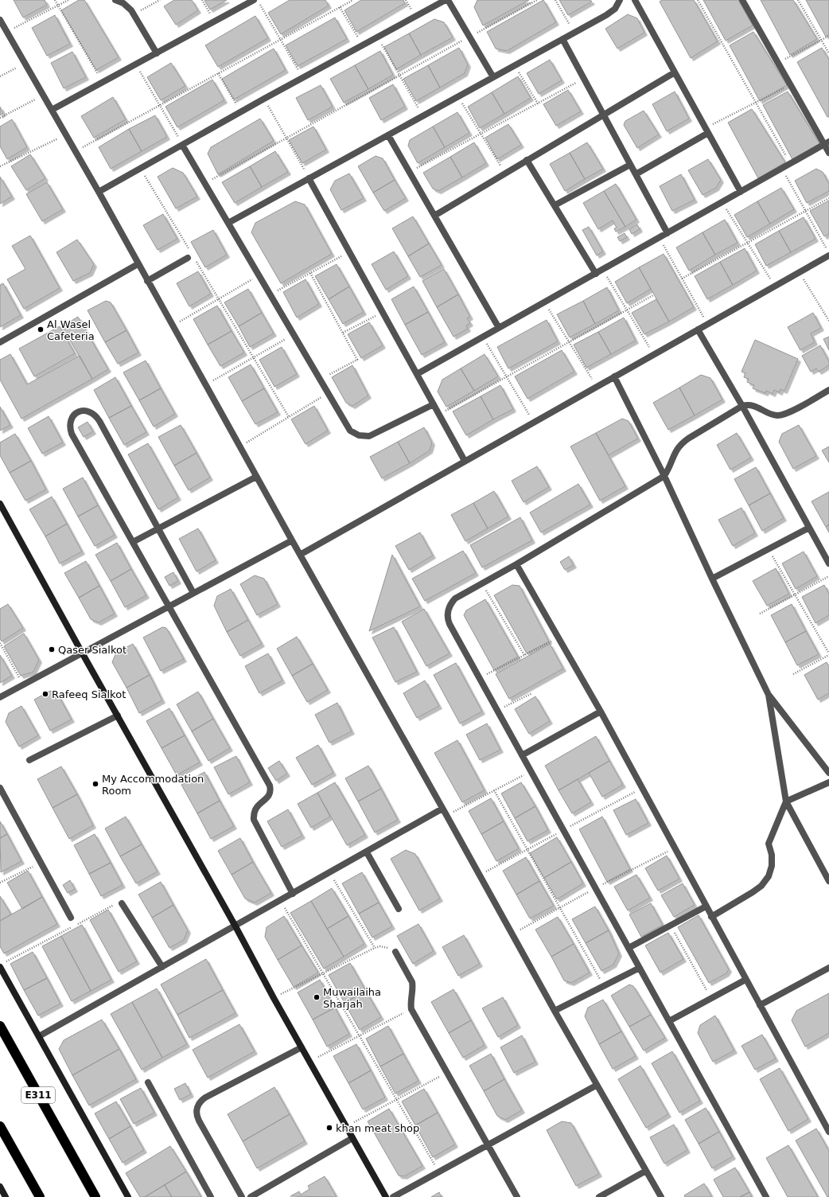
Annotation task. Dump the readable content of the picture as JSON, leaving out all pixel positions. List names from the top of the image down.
{
  "streets": {
    "highway": ["E311"]
  },
  "places": [
    "Al Wasel Cafeteria",
    "Qaser Sialkot",
    "Rafeeq Sialkot",
    "My Accommodation Room",
    "Muwailaiha Sharjah",
    "khan meat shop"
  ]
}
